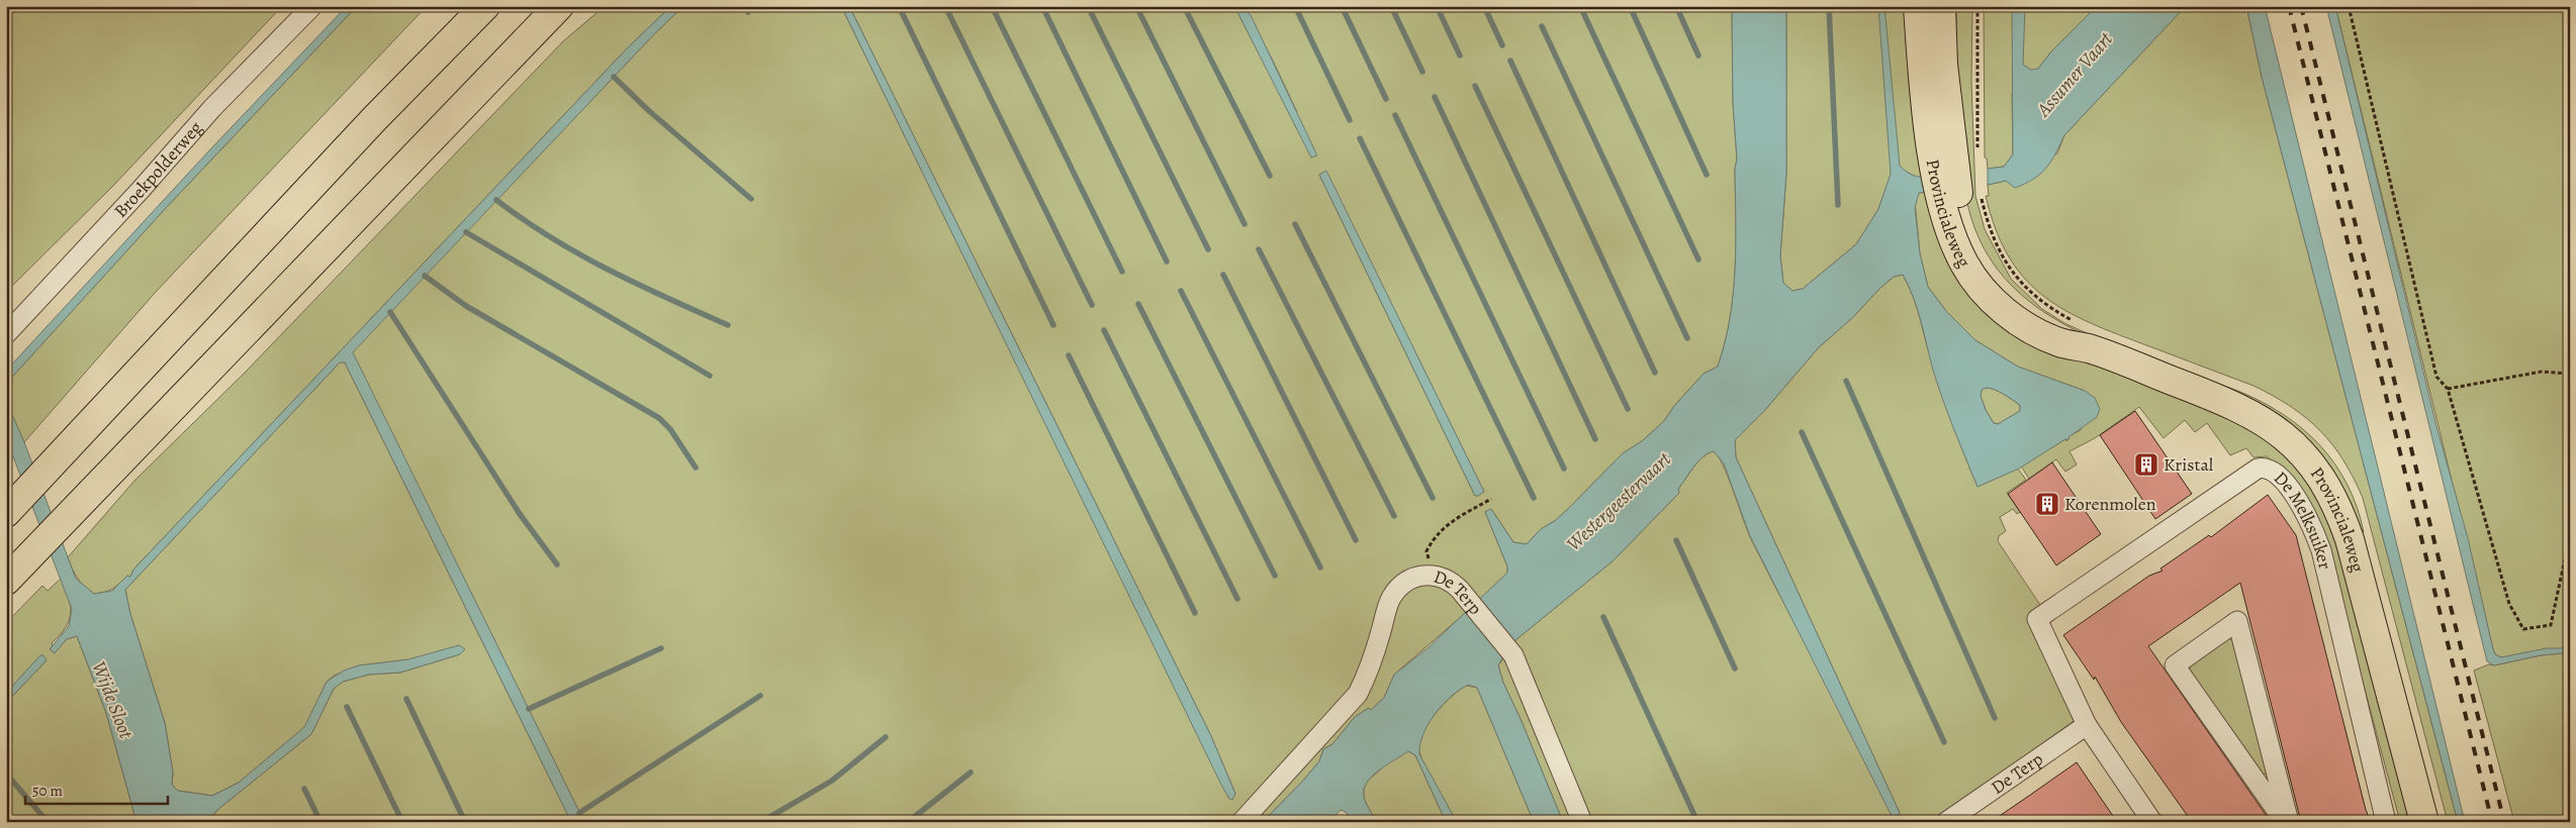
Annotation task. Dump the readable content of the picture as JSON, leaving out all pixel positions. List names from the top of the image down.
{
  "streets": {
    "main road": ["Provincialeweg"],
    "street": ["Broekpolderweg", "De Melksuiker", "De Terp"]
  },
  "crossings": [
    ["De Melksuiker", "De Terp"]
  ],
  "water": ["Assumer Vaart", "Westergeestervaart", "Wijde Sloot"],
  "places": {
    "building": ["Kristal", "Korenmolen"]
  },
  "scale_bar": "50 m"
}
